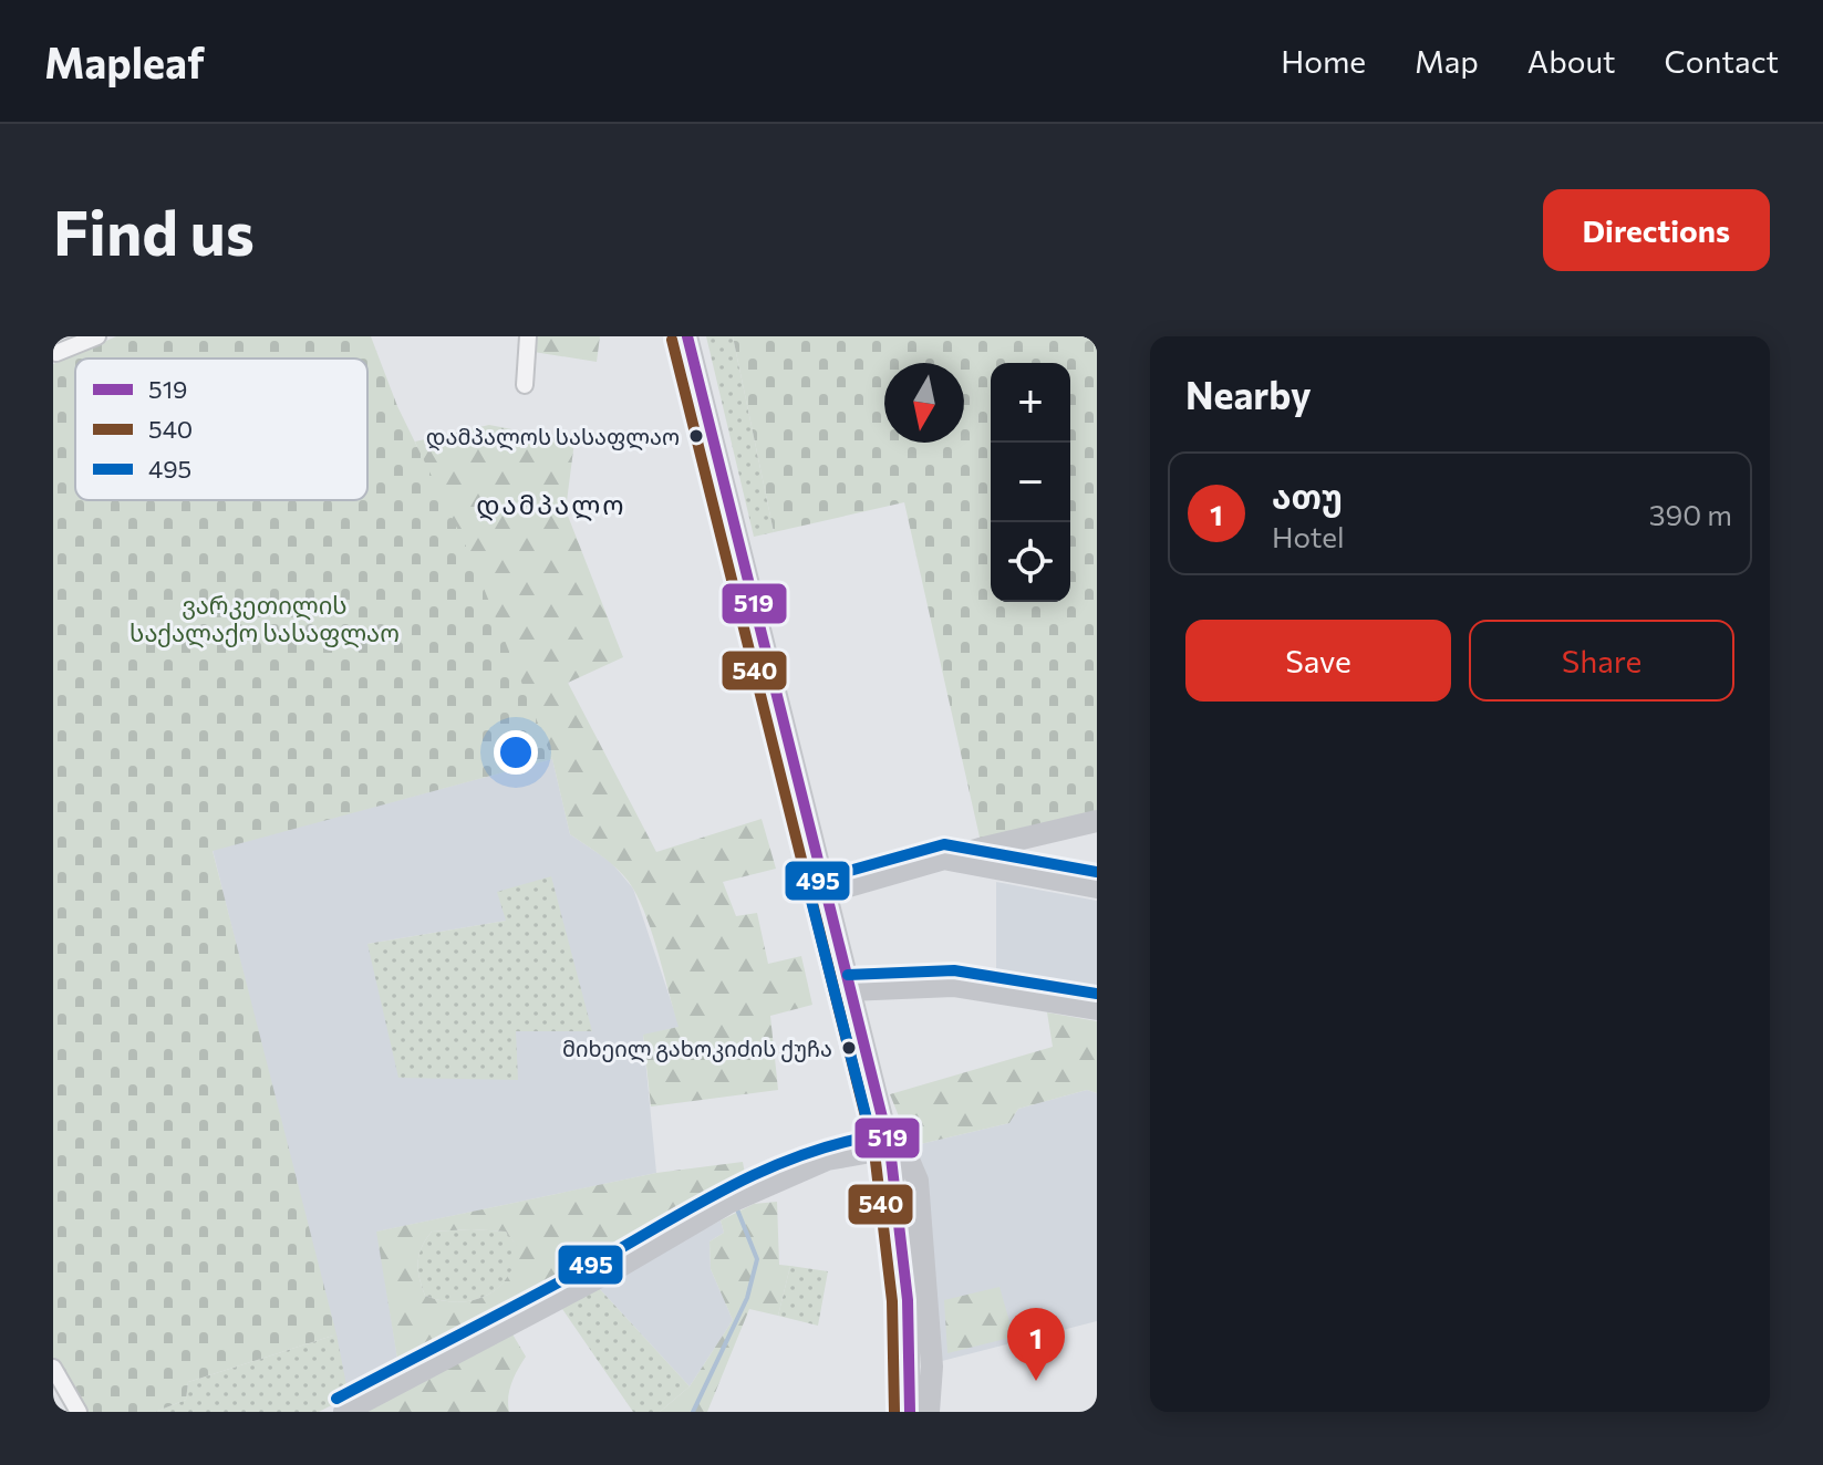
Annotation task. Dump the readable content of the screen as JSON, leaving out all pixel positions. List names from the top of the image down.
{
  "districts": ["დამპალო"],
  "parks": ["ვარკეთილის საქალაქო სასაფლაო"],
  "places": ["დამპალოს სასაფლაო", "მიხეილ გახოკიძის ქუჩა"],
  "lines": ["transit line 519", "transit line 540", "transit line 495"],
  "legend": ["519", "540", "495"],
  "north": "bottom",
  "page": {
    "header": "Mapleaf",
    "nav": [
      "Home",
      "Map",
      "About",
      "Contact"
    ],
    "buttons": [
      "Directions",
      ["Save", "Share"]
    ],
    "title": "Find us",
    "heading": "Nearby",
    "map_buttons": ["+", "−"],
    "list": [
      {
        "mark": "1",
        "name": "ათუ",
        "note": "Hotel",
        "value": "390 m"
      }
    ],
    "pins": "1"
  }
}
